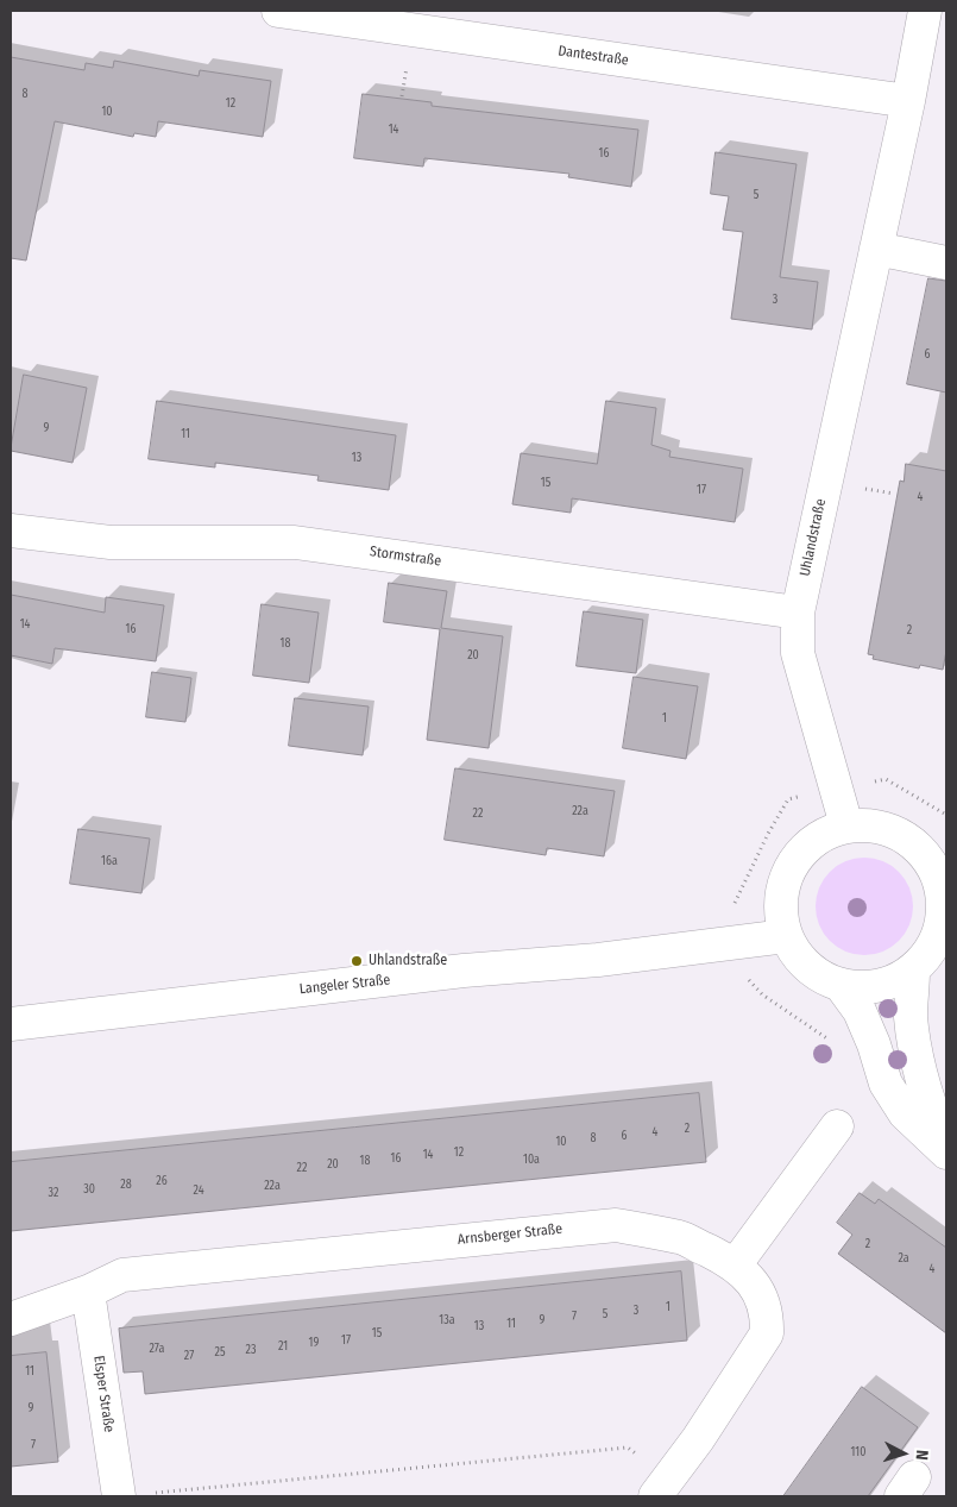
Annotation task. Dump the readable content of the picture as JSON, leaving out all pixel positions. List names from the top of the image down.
{
  "streets": {
    "street": [
      "Dantestraße",
      "Uhlandstraße",
      "Stormstraße",
      "Langeler Straße",
      "Arnsberger Straße",
      "Elsper Straße"
    ]
  },
  "crossings": [
    ["Dantestraße", "Uhlandstraße"],
    ["Uhlandstraße", "Stormstraße"],
    ["Uhlandstraße", "Langeler Straße"],
    ["Arnsberger Straße", "Elsper Straße"]
  ],
  "places": ["Uhlandstraße"],
  "house_numbers": [
    "8",
    "12",
    "10",
    "14",
    "16",
    "5",
    "3",
    "6",
    "9",
    "11",
    "13",
    "15",
    "17",
    "4",
    "14",
    "16",
    "2",
    "18",
    "20",
    "1",
    "22a",
    "22",
    "16a",
    "2",
    "4",
    "6",
    "8",
    "10",
    "12",
    "14",
    "16",
    "10a",
    "18",
    "20",
    "22",
    "26",
    "28",
    "22a",
    "30",
    "24",
    "32",
    "2",
    "2a",
    "4",
    "1",
    "3",
    "5",
    "7",
    "13a",
    "9",
    "11",
    "13",
    "15",
    "17",
    "19",
    "21",
    "27a",
    "23",
    "25",
    "27",
    "11",
    "9",
    "7",
    "110"
  ],
  "north": "right"
}
